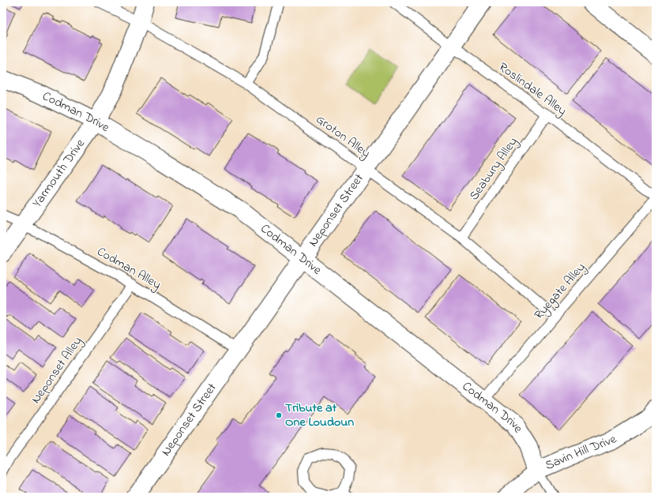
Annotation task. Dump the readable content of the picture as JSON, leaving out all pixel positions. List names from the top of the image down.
{
  "streets": {
    "street": [
      "Codman Drive",
      "Yarmouth Drive",
      "Neponset Street",
      "Savin Hill Drive"
    ],
    "lane": [
      "Roslindale Alley",
      "Groton Alley",
      "Seabury Alley",
      "Codman Alley",
      "Ryegate Alley",
      "Neponset Alley"
    ]
  },
  "crossings": [
    ["Roslindale Alley", "Seabury Alley"],
    ["Roslindale Alley", "Neponset Street"],
    ["Roslindale Alley", "Ryegate Alley"],
    ["Codman Drive", "Yarmouth Drive"],
    ["Codman Drive", "Neponset Street"],
    ["Codman Drive", "Ryegate Alley"],
    ["Codman Drive", "Savin Hill Drive"],
    ["Groton Alley", "Seabury Alley"],
    ["Groton Alley", "Yarmouth Drive"],
    ["Groton Alley", "Neponset Street"],
    ["Groton Alley", "Ryegate Alley"],
    ["Yarmouth Drive", "Codman Alley"],
    ["Neponset Street", "Codman Alley"],
    ["Codman Alley", "Neponset Alley"]
  ],
  "places": ["Tribute at One Loudoun"]
}
